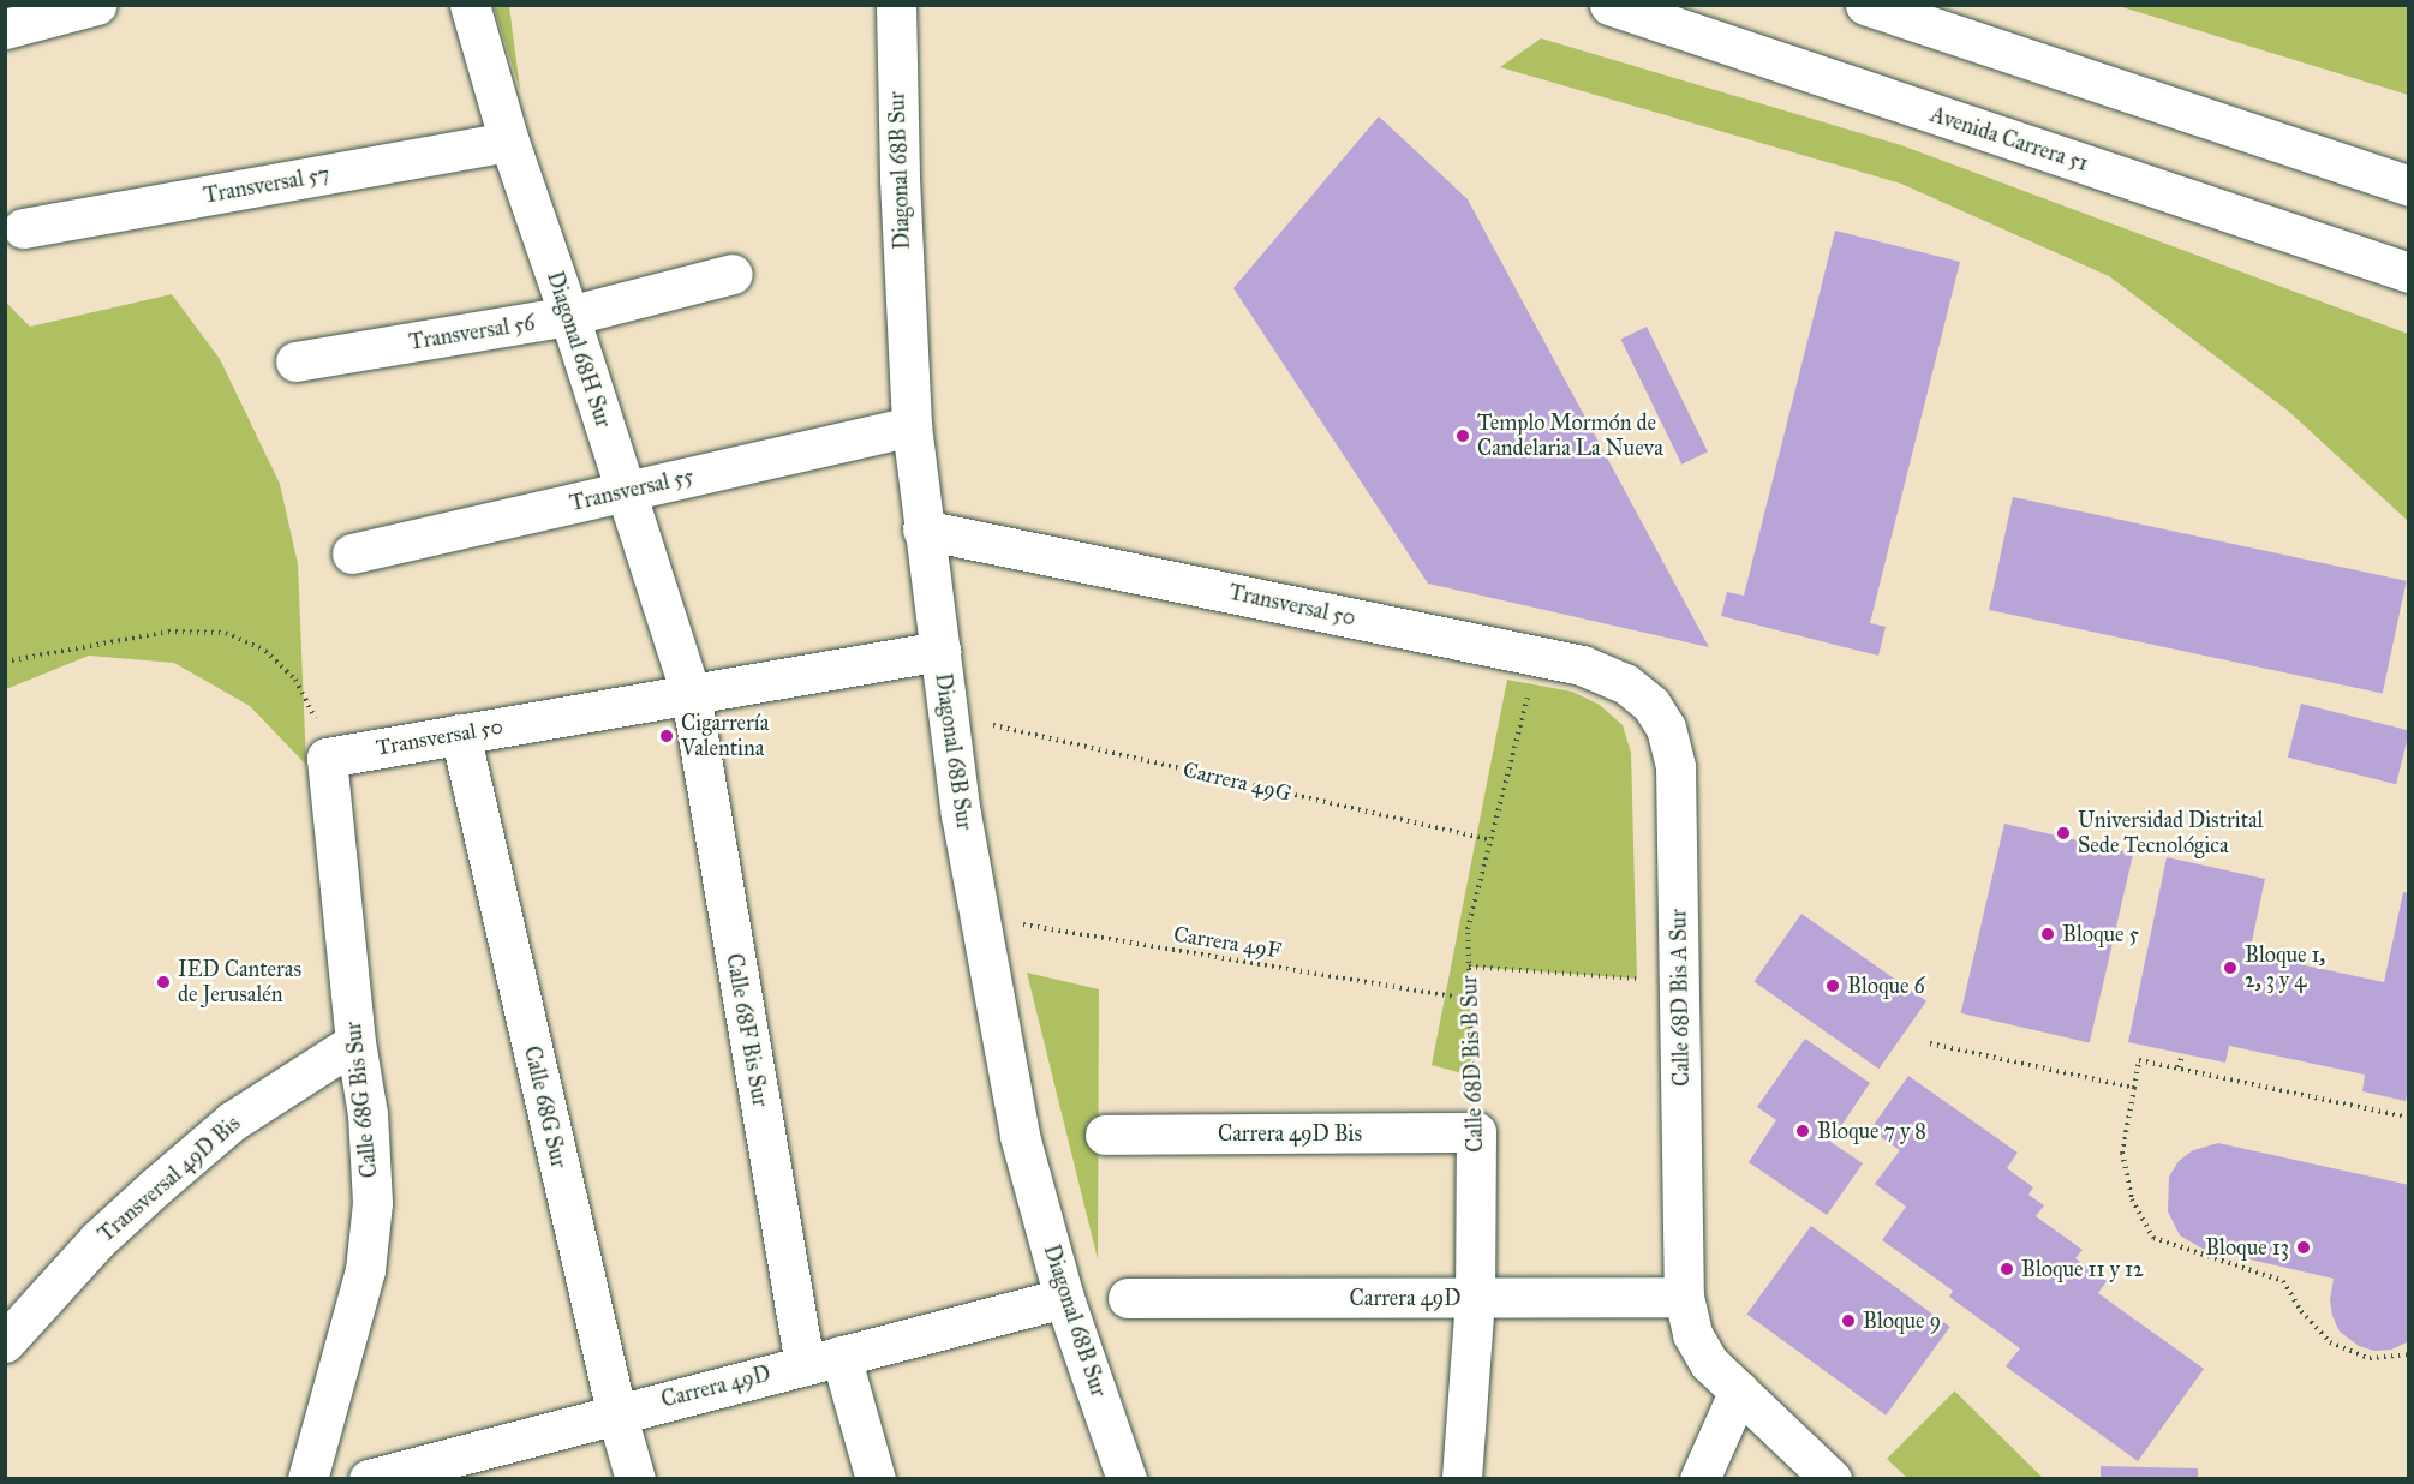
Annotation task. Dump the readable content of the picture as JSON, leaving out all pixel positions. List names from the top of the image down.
{
  "streets": {
    "street": [
      "Avenida Carrera 51",
      "Diagonal 68B Sur",
      "Transversal 57",
      "Transversal 56",
      "Diagonal 68H Sur",
      "Transversal 55",
      "Transversal 50",
      "Calle 68D Bis A Sur",
      "Calle 68F Bis Sur",
      "Calle 68D Bis B Sur",
      "Calle 68G Bis Sur",
      "Calle 68G Sur",
      "Carrera 49D Bis",
      "Transversal 49D Bis",
      "Carrera 49D"
    ],
    "path": ["Carrera 49G", "Carrera 49F"]
  },
  "crossings": [
    ["Diagonal 68B Sur", "Transversal 55"],
    ["Diagonal 68B Sur", "Transversal 50"],
    ["Diagonal 68B Sur", "Carrera 49F"],
    ["Diagonal 68B Sur", "Carrera 49D"],
    ["Transversal 57", "Diagonal 68H Sur"],
    ["Transversal 56", "Diagonal 68H Sur"],
    ["Diagonal 68H Sur", "Transversal 55"],
    ["Diagonal 68H Sur", "Transversal 50"],
    ["Diagonal 68H Sur", "Calle 68F Bis Sur"],
    ["Transversal 50", "Calle 68D Bis A Sur"],
    ["Transversal 50", "Calle 68F Bis Sur"],
    ["Transversal 50", "Calle 68D Bis B Sur"],
    ["Transversal 50", "Calle 68G Bis Sur"],
    ["Transversal 50", "Calle 68G Sur"],
    ["Carrera 49G", "Calle 68D Bis B Sur"],
    ["Carrera 49F", "Calle 68D Bis B Sur"],
    ["Calle 68D Bis A Sur", "Carrera 49D"],
    ["Calle 68F Bis Sur", "Carrera 49D"],
    ["Calle 68D Bis B Sur", "Carrera 49D Bis"],
    ["Calle 68D Bis B Sur", "Carrera 49D"],
    ["Calle 68G Bis Sur", "Transversal 49D Bis"],
    ["Calle 68G Sur", "Carrera 49D"]
  ],
  "places": [
    "Templo Mormón de Candelaria La Nueva",
    "Cigarrería Valentina",
    "Universidad Distrital Sede Tecnológica",
    "Bloque 5",
    "Bloque 1, 2, 3 y 4",
    "IED Canteras de Jerusalén",
    "Bloque 6",
    "Bloque 7 y 8",
    "Bloque 13",
    "Bloque 11 y 12",
    "Bloque 9"
  ]
}
